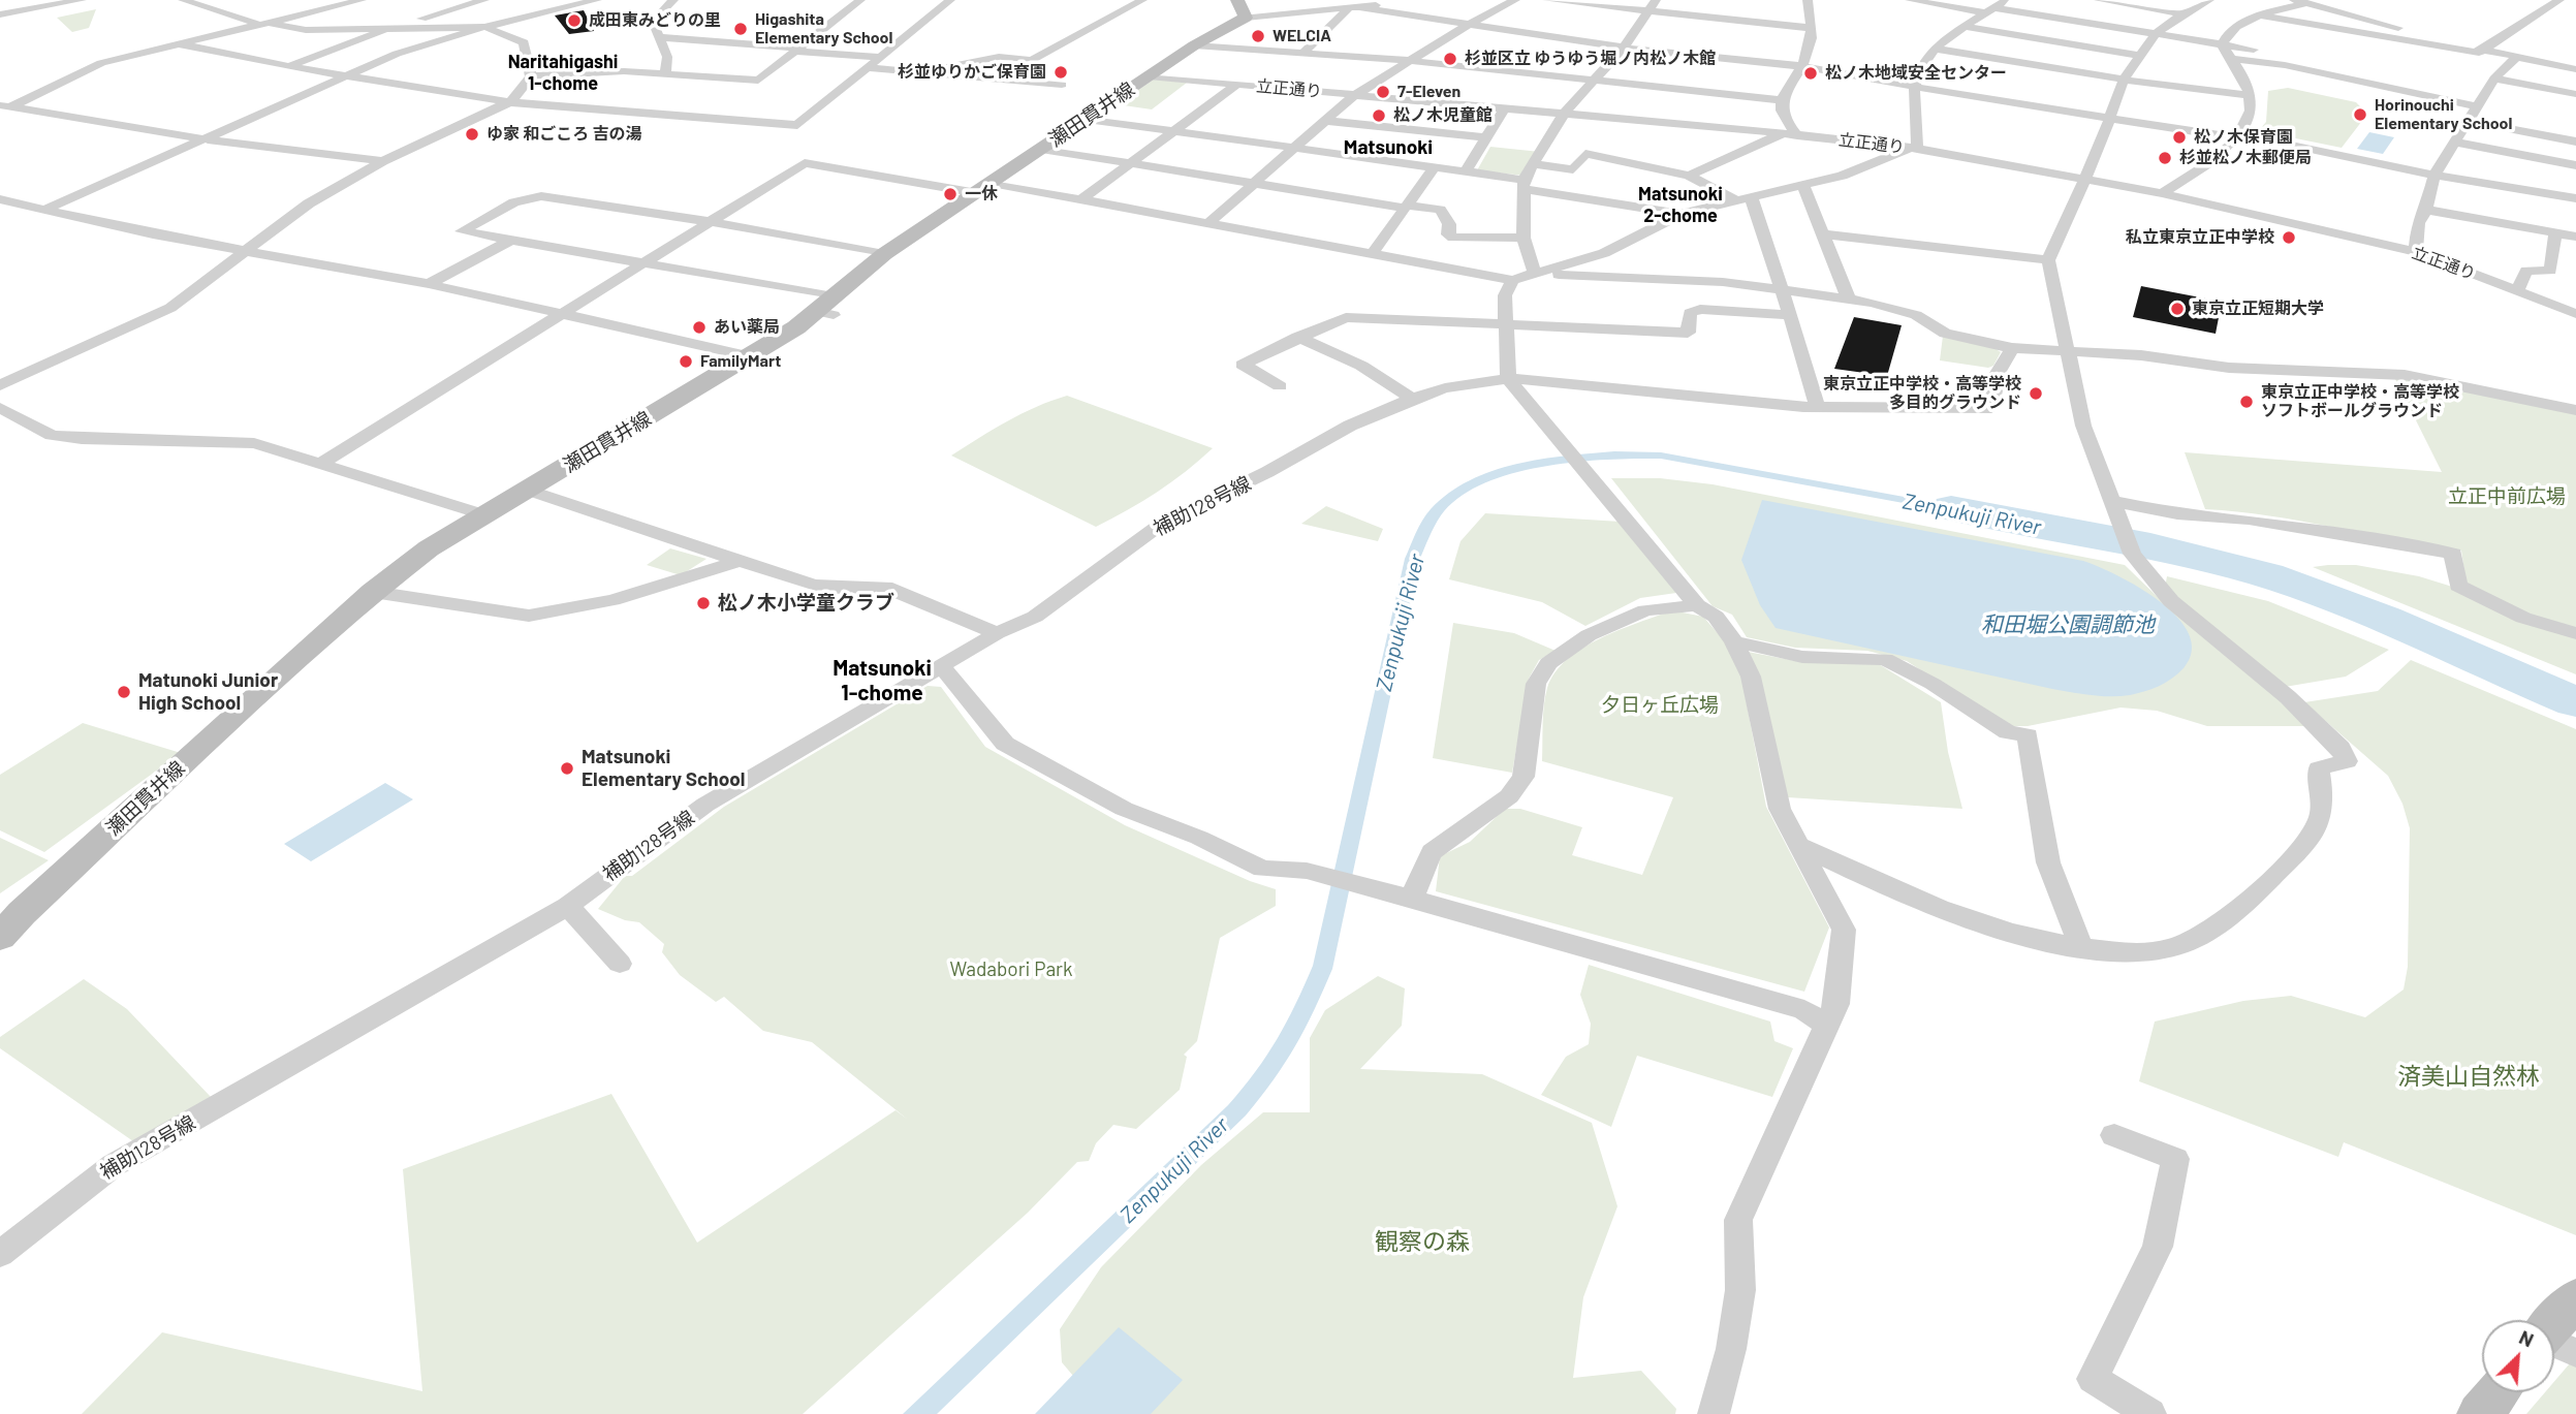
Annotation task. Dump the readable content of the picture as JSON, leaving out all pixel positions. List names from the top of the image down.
{
  "streets": {
    "main road": ["瀬田貫井線"],
    "street": ["立正通り", "補助128号線"]
  },
  "crossings": [
    ["立正通り", "瀬田貫井線"]
  ],
  "districts": [
    "Naritahigashi 1-chome",
    "Matsunoki",
    "Matsunoki 2-chome",
    "Matsunoki 1-chome"
  ],
  "water": ["Zenpukuji River", "和田堀公園調節池"],
  "parks": [
    "立正中前広場",
    "夕日ヶ丘広場",
    "Wadabori Park",
    "済美山自然林",
    "観察の森"
  ],
  "places": [
    "成田東みどりの里",
    "Higashita Elementary School",
    "WELCIA",
    "杉並区立 ゆうゆう堀ノ内松ノ木館",
    "杉並ゆりかご保育園",
    "松ノ木地域安全センター",
    "7-Eleven",
    "Horinouchi Elementary School",
    "松ノ木児童館",
    "ゆ家 和ごころ 吉の湯",
    "松ノ木保育園",
    "杉並松ノ木郵便局",
    "一休",
    "私立東京立正中学校",
    "東京立正短期大学",
    "あい薬局",
    "FamilyMart",
    "東京立正中学校・高等学校 多目的グラウンド",
    "東京立正中学校・高等学校 ソフトボールグラウンド",
    "松ノ木小学童クラブ",
    "Matunoki Junior High School",
    "Matsunoki Elementary School"
  ],
  "north": "top right"
}
